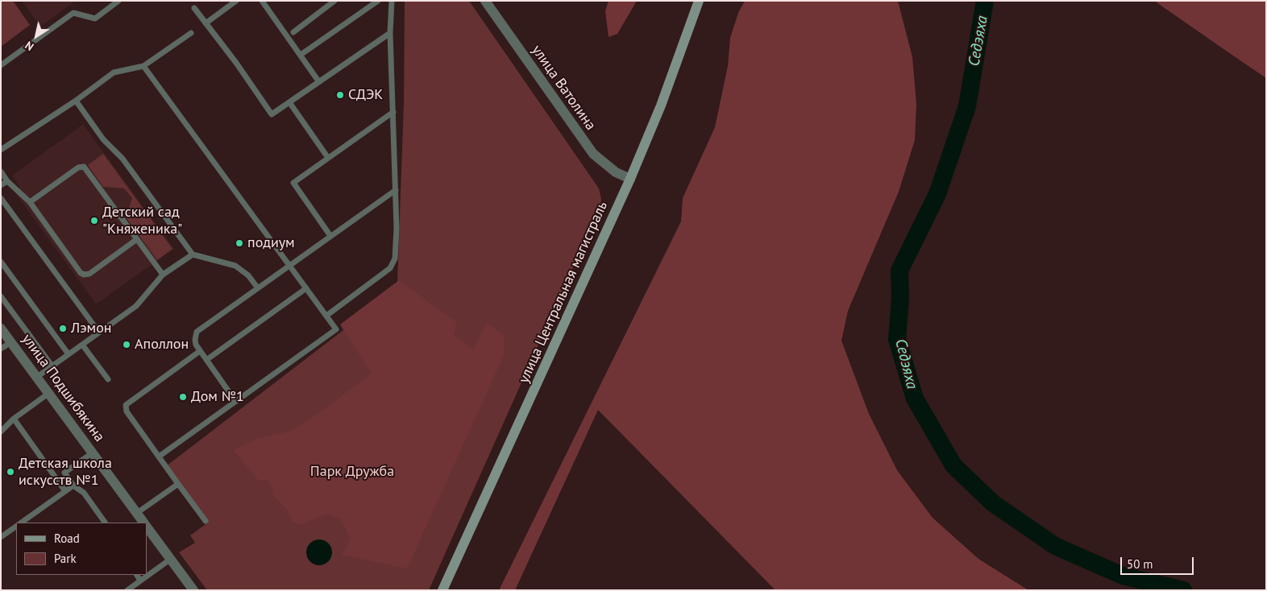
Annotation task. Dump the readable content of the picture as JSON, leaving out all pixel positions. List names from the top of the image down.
{
  "streets": {
    "main road": ["улица Центральная магистраль"],
    "street": ["улица Ватолина", "улица Подшибякина"]
  },
  "crossings": [
    ["улица Ватолина", "улица Центральная магистраль"]
  ],
  "water": ["Седэяха"],
  "parks": ["Парк Дружба"],
  "places": [
    "СДЭК",
    "Детский сад \"Княженика\"",
    "подиум",
    "Лэмон",
    "Аполлон",
    "Дом №1",
    "Детская школа искусств №1"
  ],
  "legend": ["Road", "Park"],
  "scale_bar": "50 m",
  "north": "bottom left"
}
